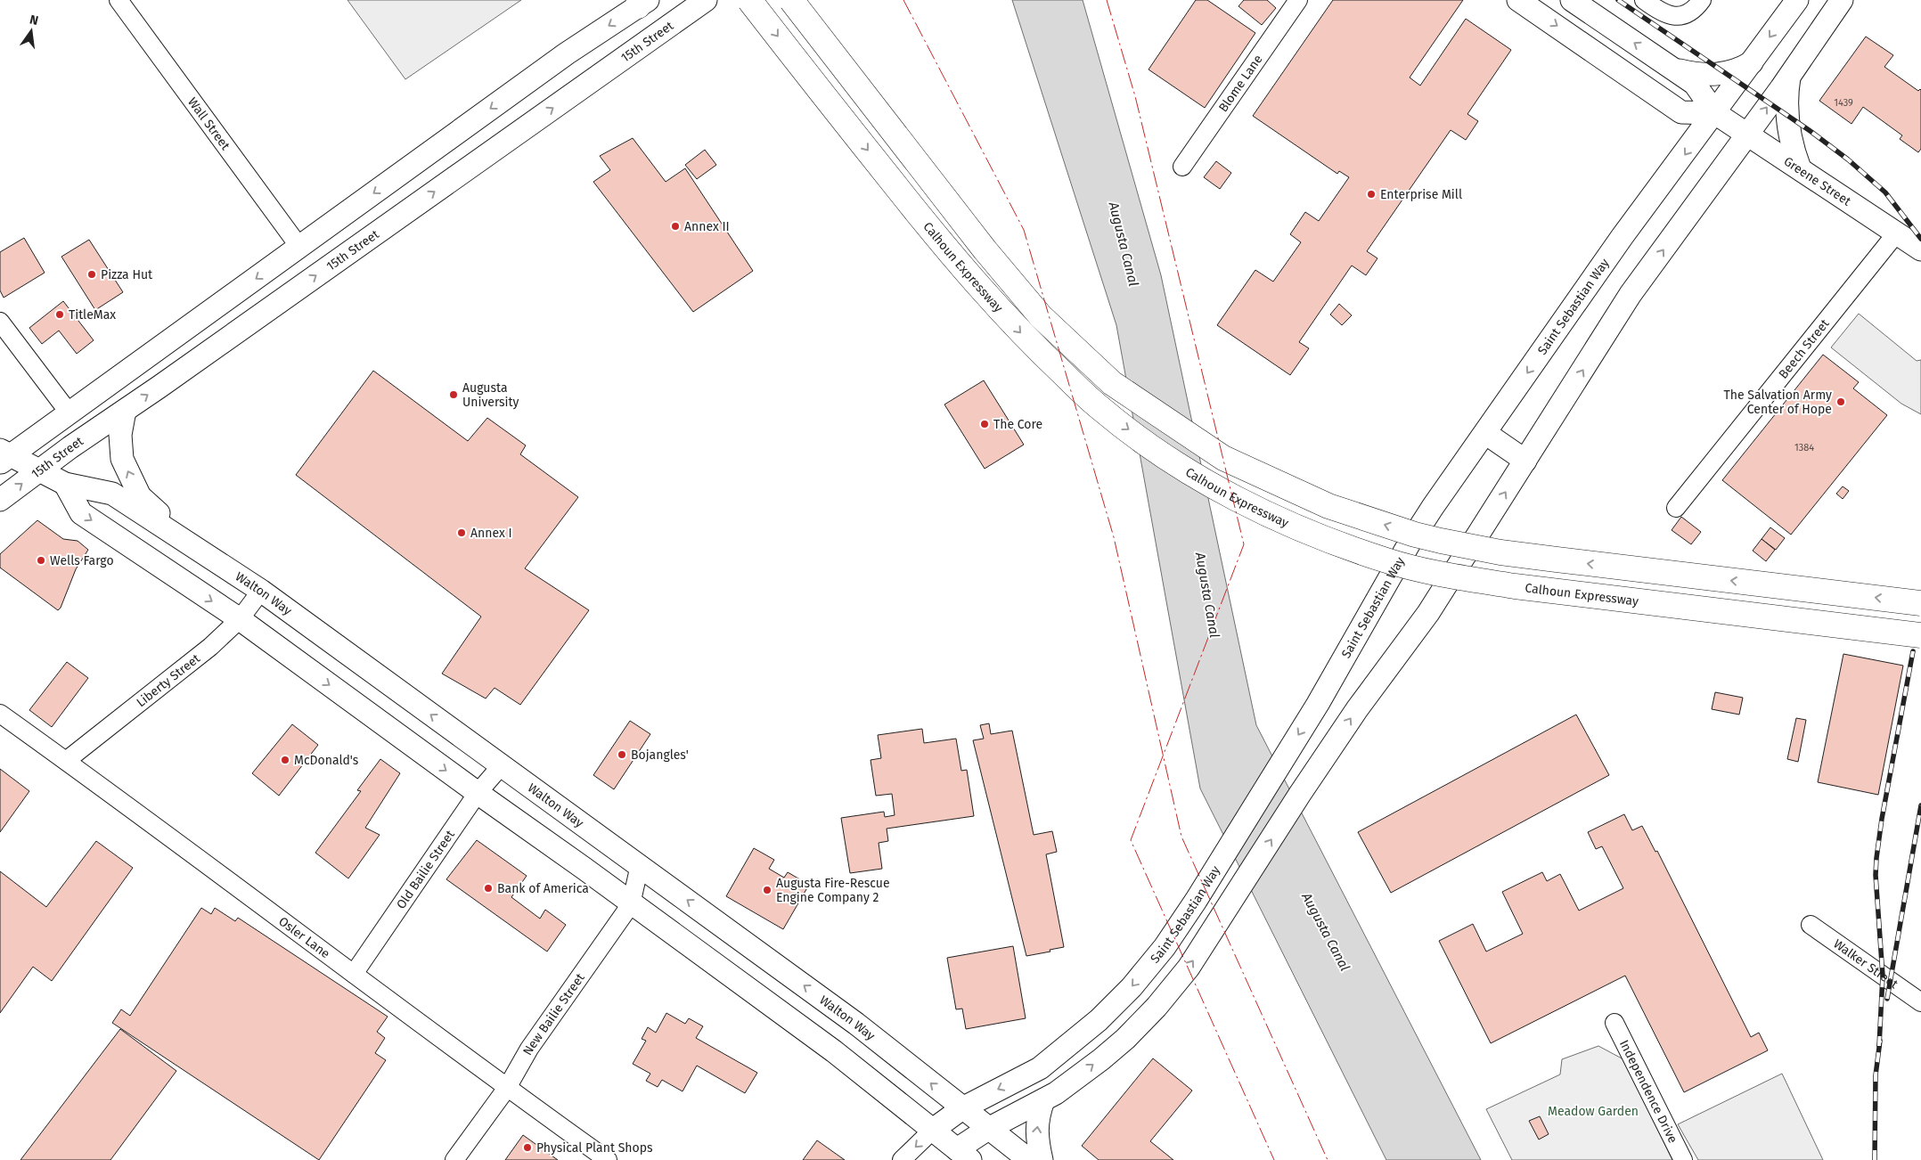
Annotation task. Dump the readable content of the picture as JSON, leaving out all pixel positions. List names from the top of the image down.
{
  "streets": {
    "highway": ["Calhoun Expressway"],
    "main road": [
      "15th Street",
      "Greene Street",
      "Saint Sebastian Way",
      "Walton Way"
    ],
    "street": [
      "Blome Lane",
      "Wall Street",
      "Beech Street",
      "Liberty Street",
      "Old Bailie Street",
      "Osler Lane",
      "Walker Street",
      "New Bailie Street",
      "Independence Drive"
    ]
  },
  "crossings": [
    ["15th Street", "Walton Way"],
    ["Greene Street", "Saint Sebastian Way"],
    ["Greene Street", "Beech Street"],
    ["Saint Sebastian Way", "Walton Way"],
    ["Walton Way", "Liberty Street"],
    ["Walton Way", "Old Bailie Street"],
    ["Walton Way", "New Bailie Street"],
    ["Liberty Street", "Osler Lane"],
    ["Old Bailie Street", "Osler Lane"],
    ["Osler Lane", "New Bailie Street"]
  ],
  "water": ["Augusta Canal"],
  "parks": ["Meadow Garden"],
  "places": [
    "Enterprise Mill",
    "Annex II",
    "Pizza Hut",
    "TitleMax",
    "Augusta University",
    "The Salvation Army Center of Hope",
    "The Core",
    "Annex I",
    "Wells Fargo",
    "Bojangles'",
    "McDonald's",
    "Bank of America",
    "Augusta Fire-Rescue Engine Company 2",
    "Physical Plant Shops"
  ],
  "house_numbers": ["1439", "1384"],
  "north": "top"
}
